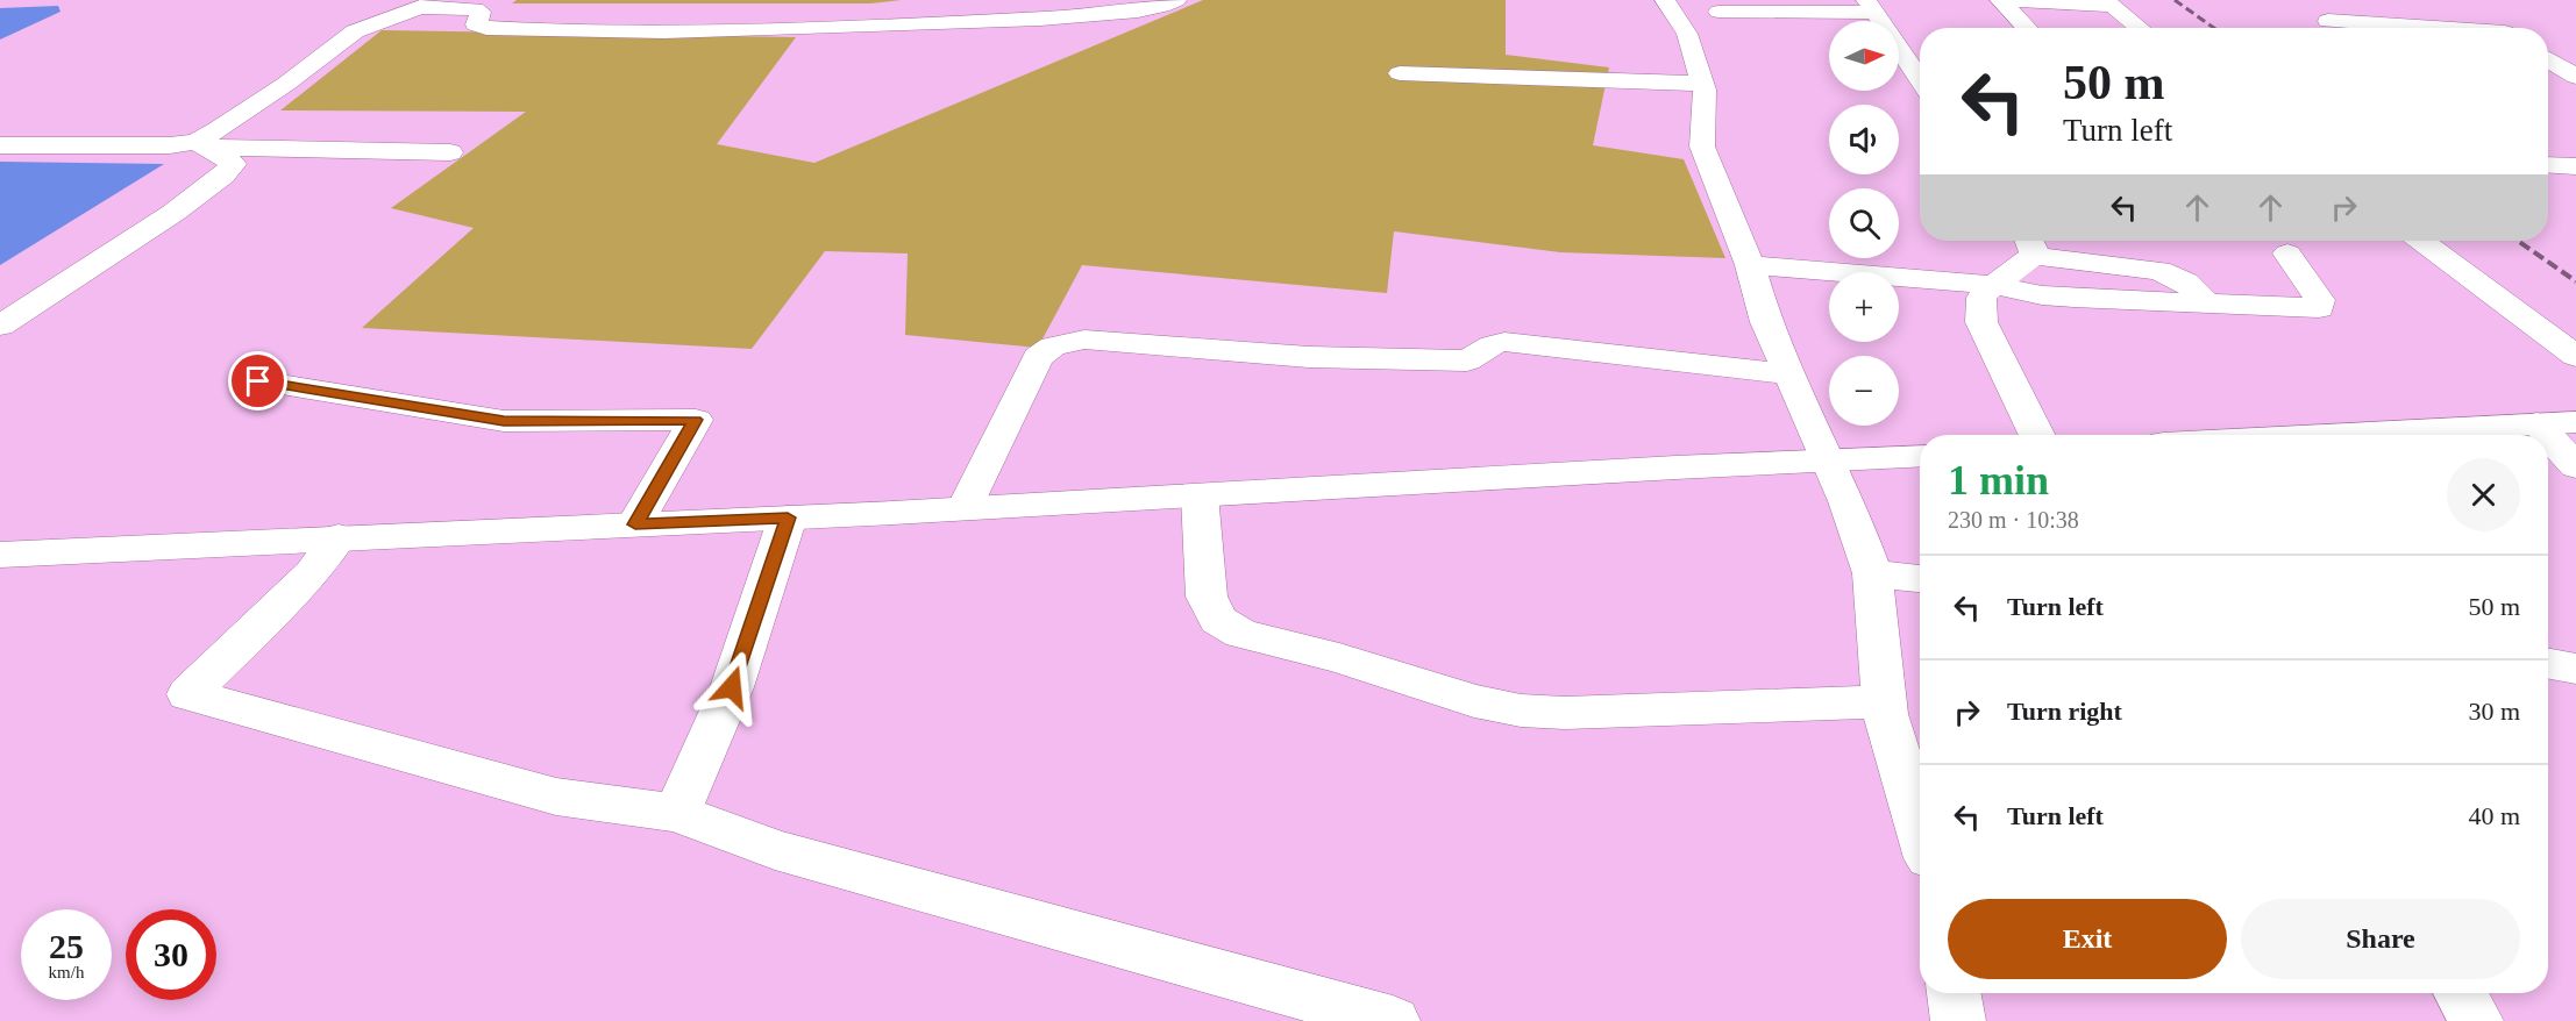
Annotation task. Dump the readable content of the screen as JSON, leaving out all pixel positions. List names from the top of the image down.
{
  "north": "right",
  "page": {
    "map_buttons": ["+", "−"],
    "turn": ["50 m", "Turn left"],
    "heading": ["1 min", "230 m · 10:38"],
    "list": [
      {
        "name": "Turn left",
        "value": "50 m"
      },
      {
        "name": "Turn right",
        "value": "30 m"
      },
      {
        "name": "Turn left",
        "value": "40 m"
      }
    ],
    "buttons": ["Exit", "Share"],
    "speed": "25 km/h",
    "limit": "30"
  }
}
